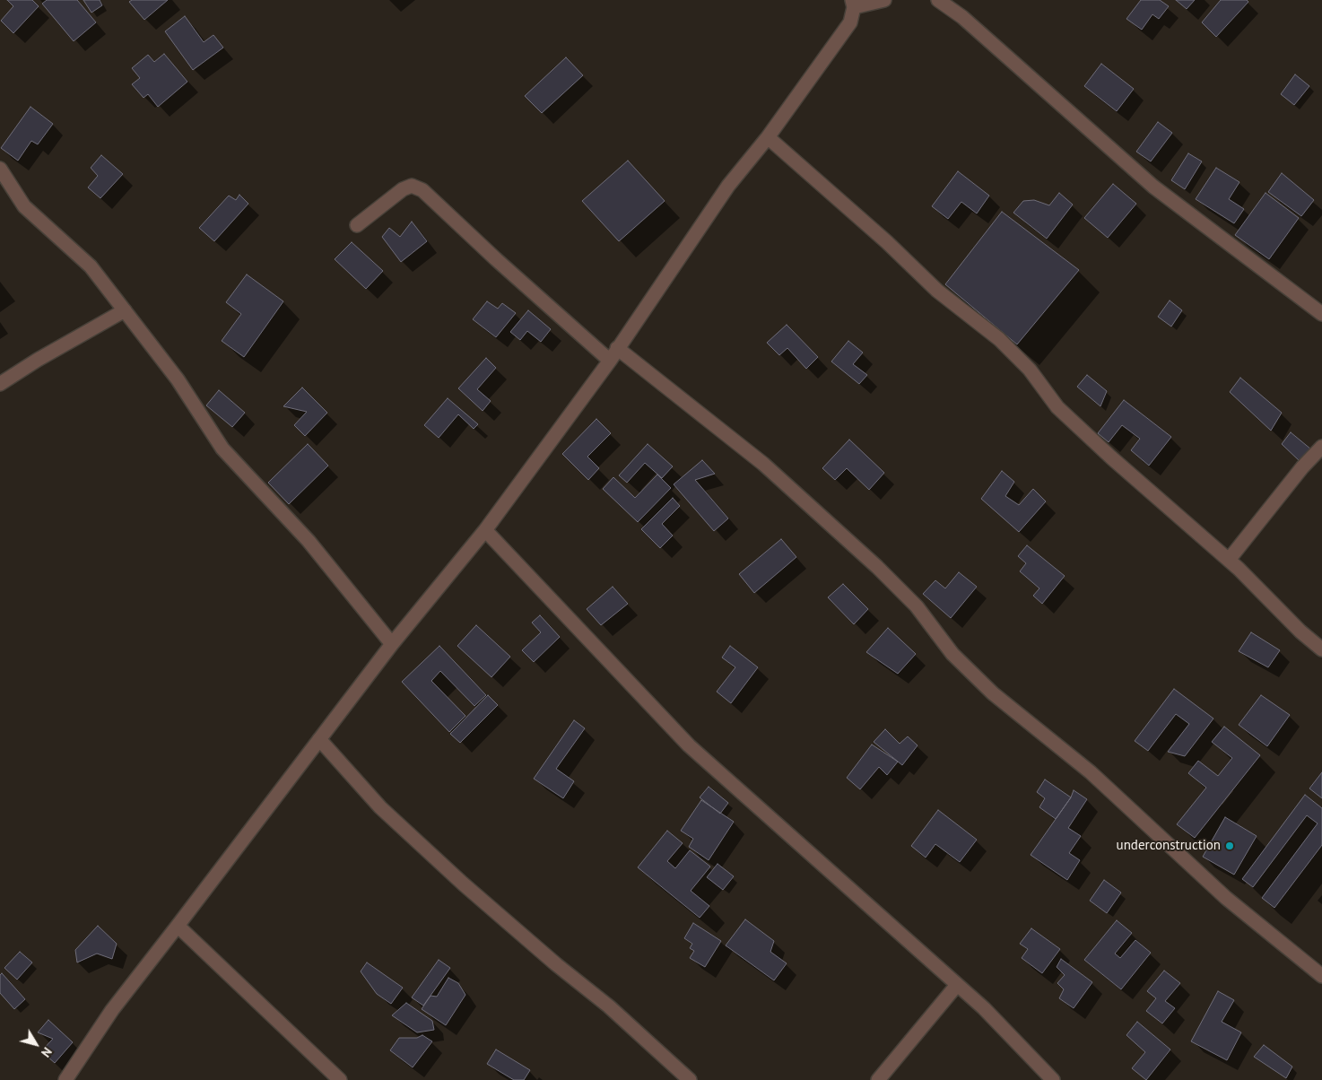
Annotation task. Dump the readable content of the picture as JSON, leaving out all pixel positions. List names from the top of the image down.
{
  "places": ["underconstruction"],
  "north": "bottom right"
}
